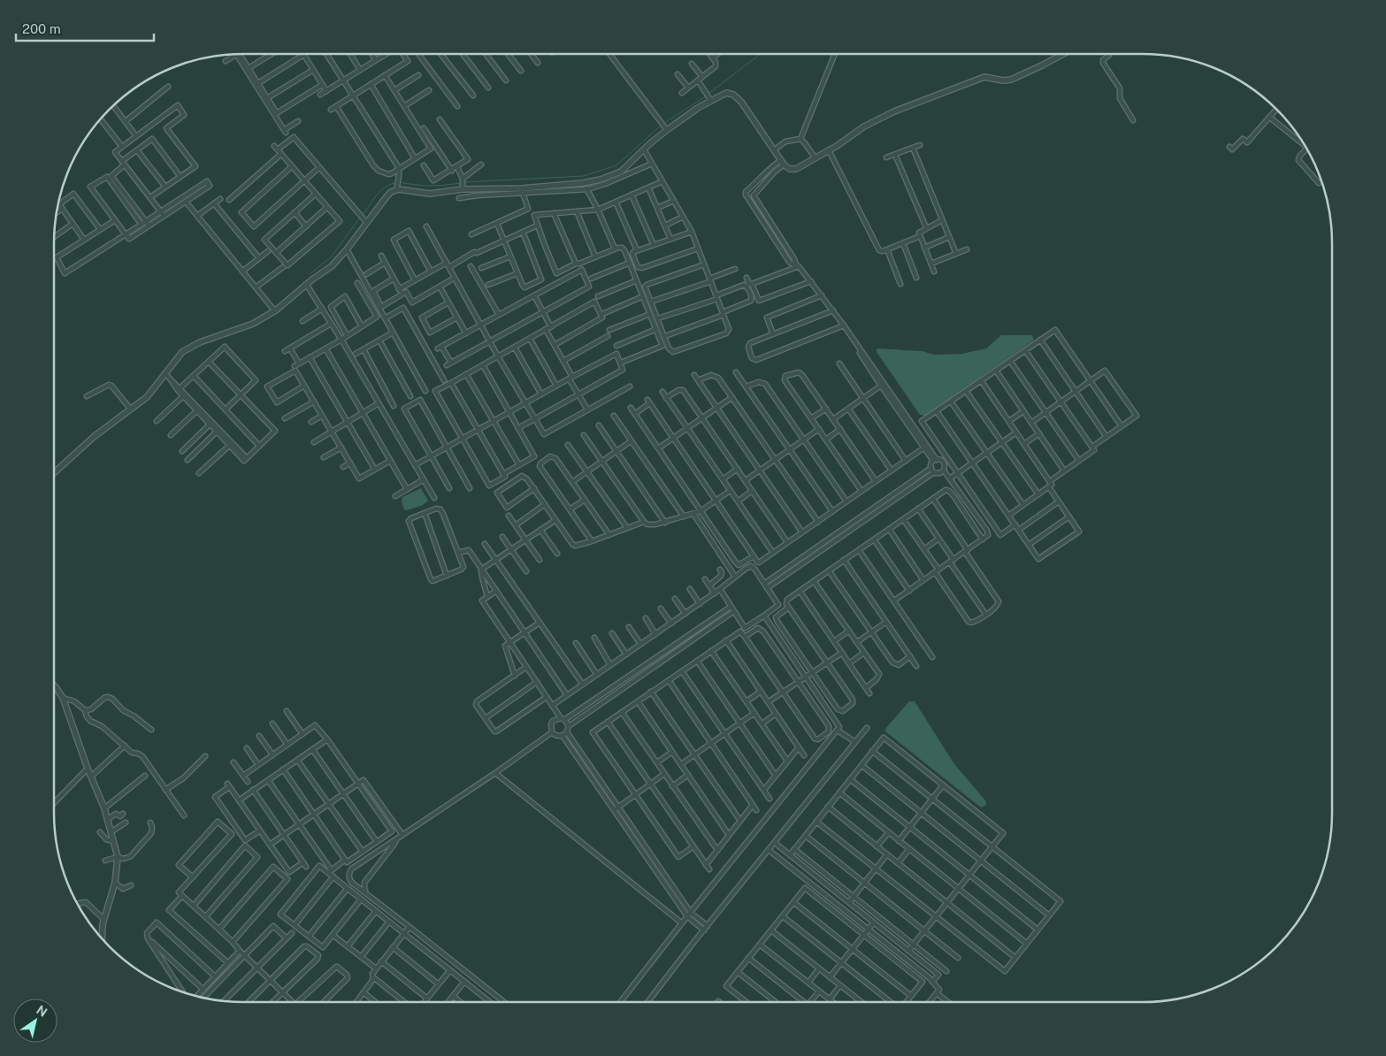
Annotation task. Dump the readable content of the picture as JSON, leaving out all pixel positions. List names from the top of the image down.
{
  "scale_bar": "200 m",
  "north": "top right"
}
